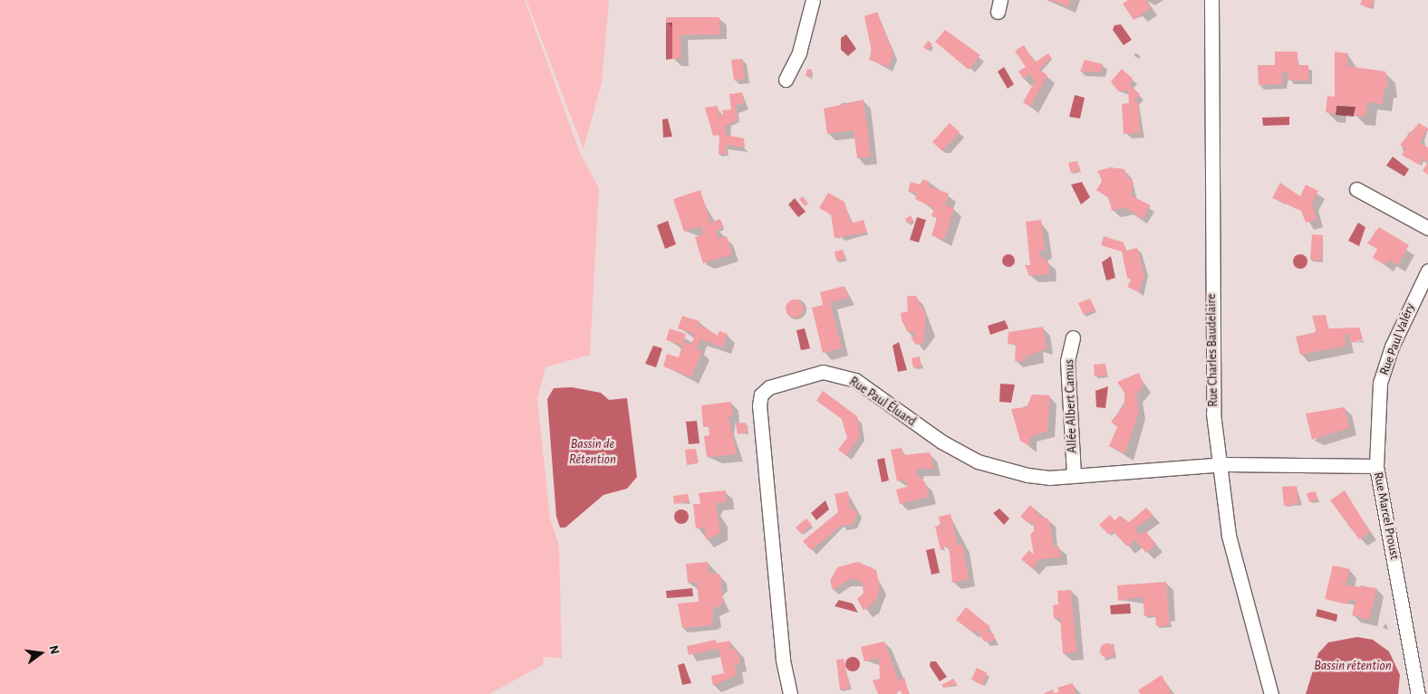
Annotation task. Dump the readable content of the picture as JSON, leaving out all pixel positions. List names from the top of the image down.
{
  "streets": {
    "street": [
      "Rue Paul Valéry",
      "Rue Charles Baudelaire",
      "Rue Paul Éluard",
      "Allée Albert Camus",
      "Rue Marcel Proust"
    ]
  },
  "crossings": [
    ["Rue Paul Valéry", "Rue Marcel Proust"],
    ["Rue Charles Baudelaire", "Rue Paul Éluard"],
    ["Rue Charles Baudelaire", "Rue Marcel Proust"],
    ["Rue Paul Éluard", "Allée Albert Camus"],
    ["Rue Paul Éluard", "Rue Marcel Proust"]
  ],
  "water": ["Bassin de Rétention", "Bassin rétention"],
  "north": "right"
}
